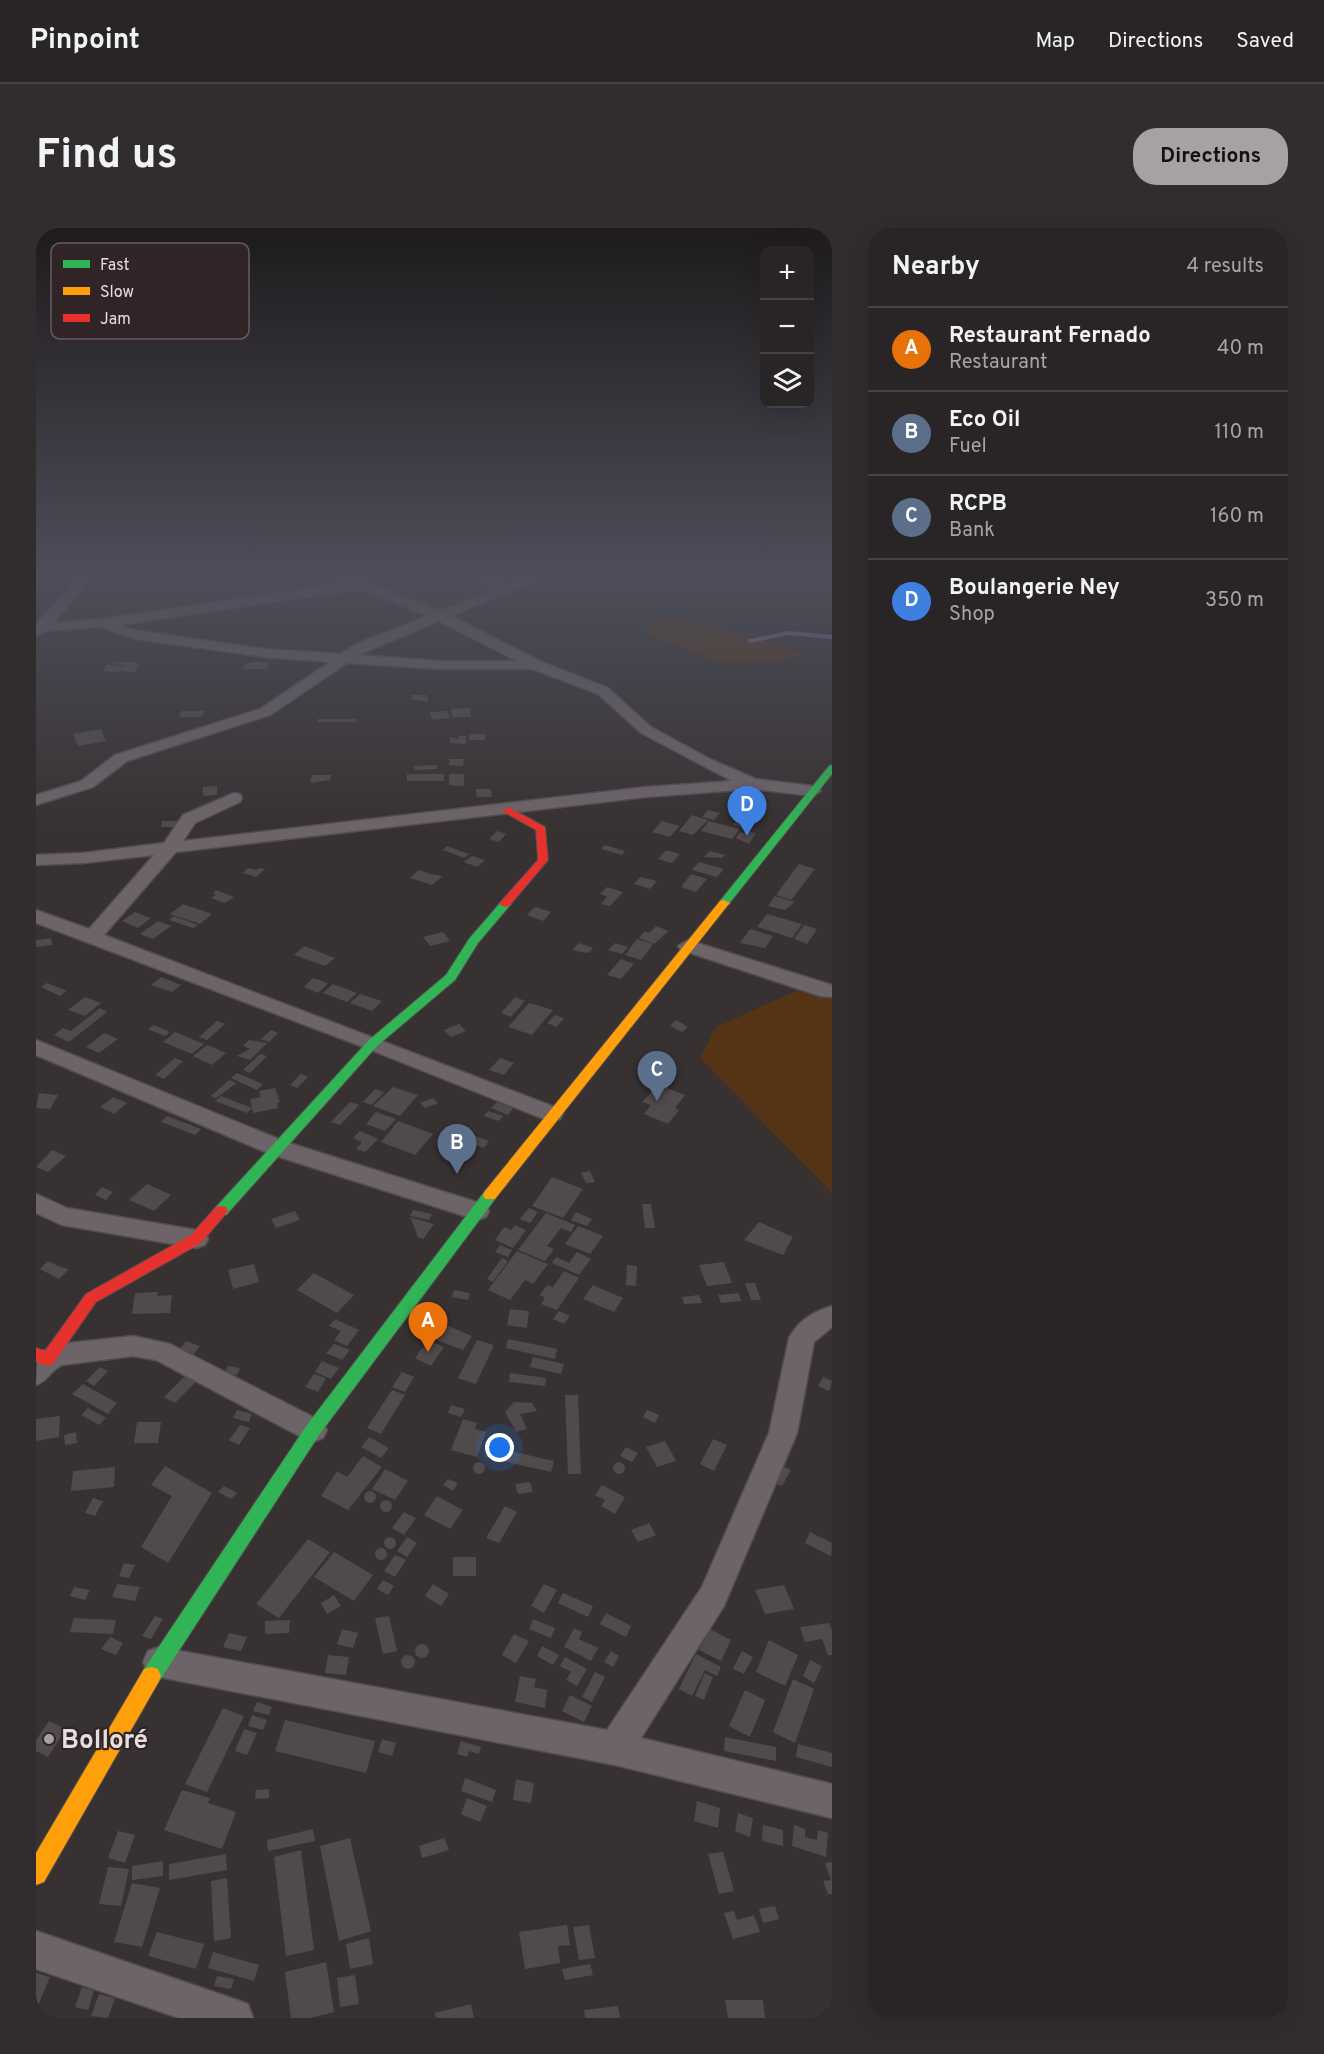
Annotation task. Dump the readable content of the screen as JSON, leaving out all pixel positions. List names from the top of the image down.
{
  "places": ["Bolloré"],
  "legend": ["Fast", "Slow", "Jam"],
  "page": {
    "header": "Pinpoint",
    "nav": ["Map", "Directions", "Saved"],
    "buttons": "Directions",
    "title": "Find us",
    "heading": ["Nearby", "4 results"],
    "map_buttons": ["+", "−"],
    "list": [
      {
        "mark": "A",
        "name": "Restaurant Fernado",
        "note": "Restaurant",
        "value": "40 m"
      },
      {
        "mark": "B",
        "name": "Eco Oil",
        "note": "Fuel",
        "value": "110 m"
      },
      {
        "mark": "C",
        "name": "RCPB",
        "note": "Bank",
        "value": "160 m"
      },
      {
        "mark": "D",
        "name": "Boulangerie Ney",
        "note": "Shop",
        "value": "350 m"
      }
    ],
    "pins": [
      "D",
      "C",
      "B",
      "A"
    ]
  }
}
